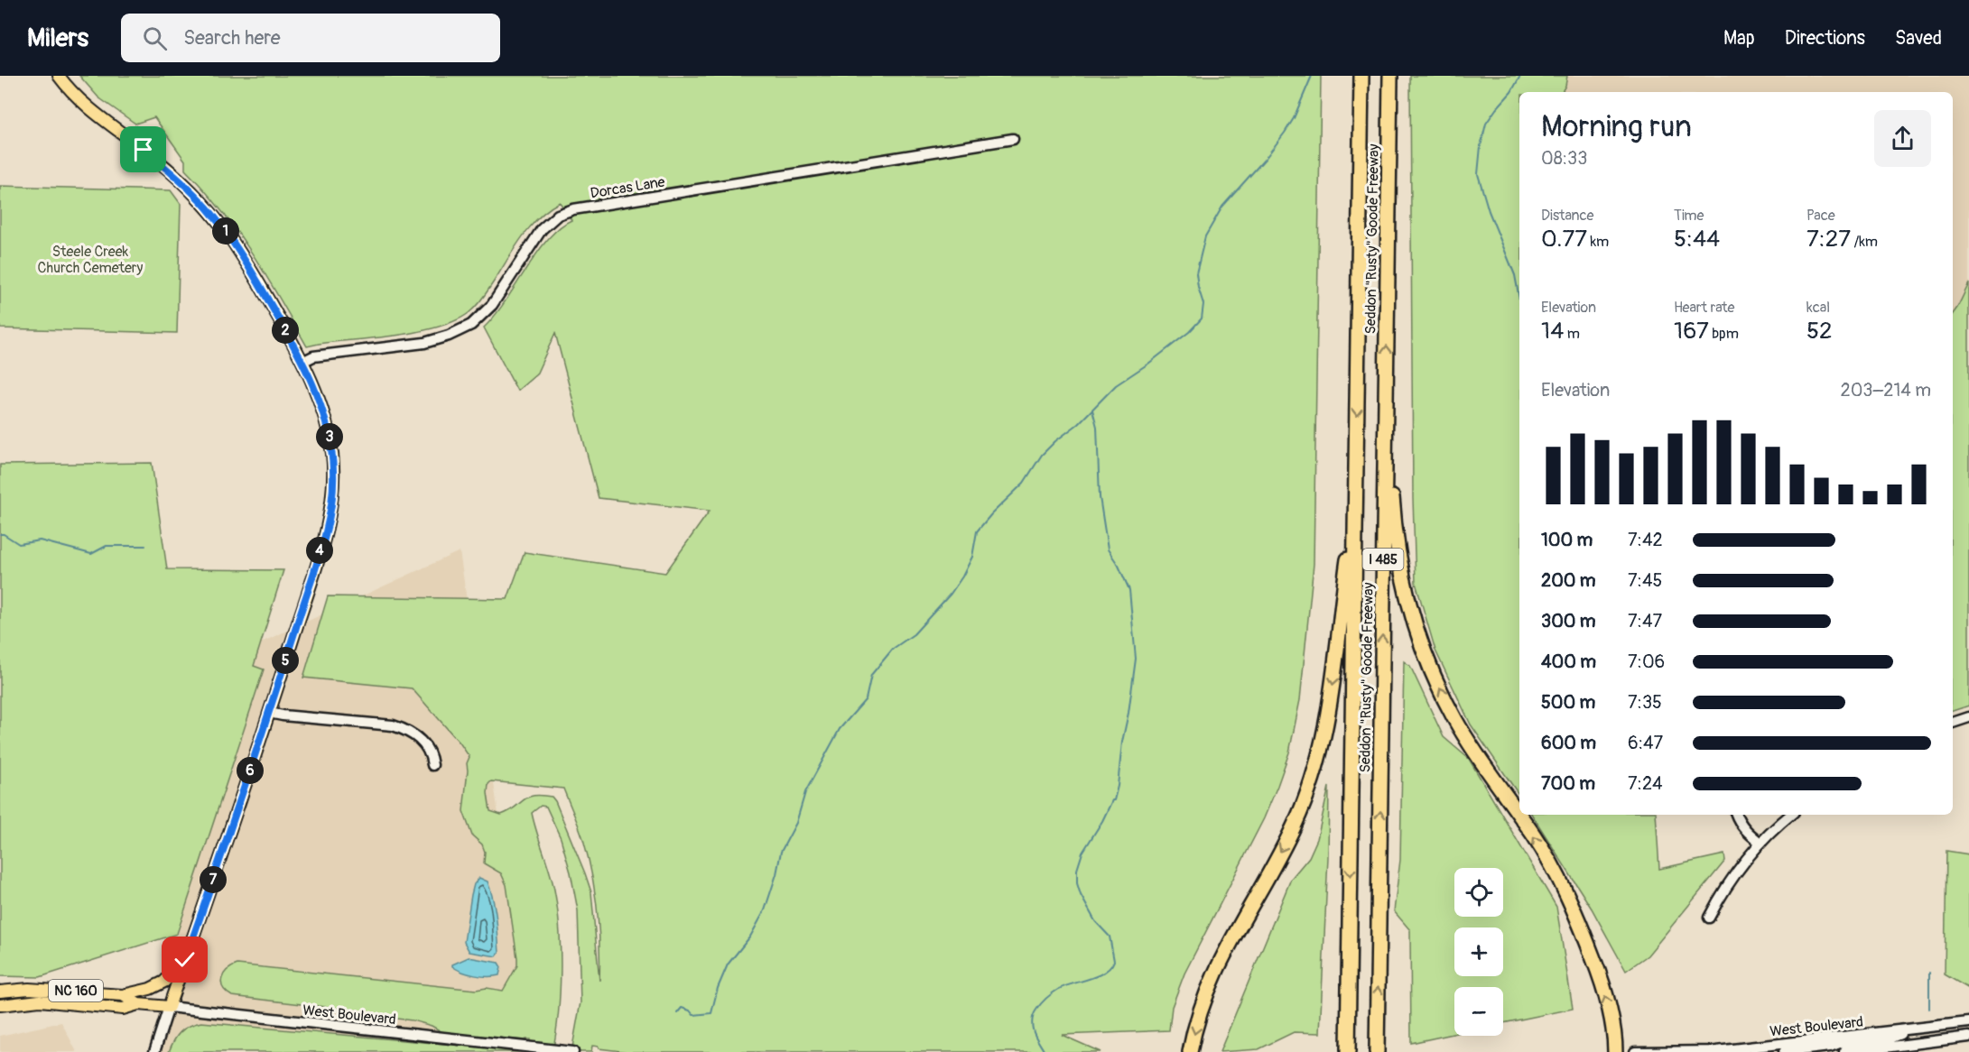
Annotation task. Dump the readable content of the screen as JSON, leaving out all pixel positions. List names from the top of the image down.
{
  "streets": {
    "highway": ["Seddon \"Rusty\" Goode Freeway", "I 485"],
    "main road": ["NC 160"],
    "street": ["Dorcas Lane", "West Boulevard"]
  },
  "crossings": [
    ["NC 160", "West Boulevard"]
  ],
  "parks": ["Steele Creek Church Cemetery"],
  "page": {
    "header": "Milers",
    "search": "Search here",
    "nav": ["Map", "Directions", "Saved"],
    "heading": ["Morning run", "08:33"],
    "stats": [
      ["Distance", "0.77 km"],
      ["Time", "5:44"],
      ["Pace", "7:27 /km"],
      ["Elevation", "14 m"],
      ["Heart rate", "167 bpm"],
      ["kcal", "52"]
    ],
    "pins": [
      "1",
      "2",
      "3",
      "4",
      "5",
      "6",
      "7"
    ],
    "chart": ["Elevation", "203–214 m"],
    "list": [
      {
        "name": "100 m",
        "note": "7:42"
      },
      {
        "name": "200 m",
        "note": "7:45"
      },
      {
        "name": "300 m",
        "note": "7:47"
      },
      {
        "name": "400 m",
        "note": "7:06"
      },
      {
        "name": "500 m",
        "note": "7:35"
      },
      {
        "name": "600 m",
        "note": "6:47"
      },
      {
        "name": "700 m",
        "note": "7:24"
      }
    ],
    "map_buttons": ["+", "−"]
  }
}
